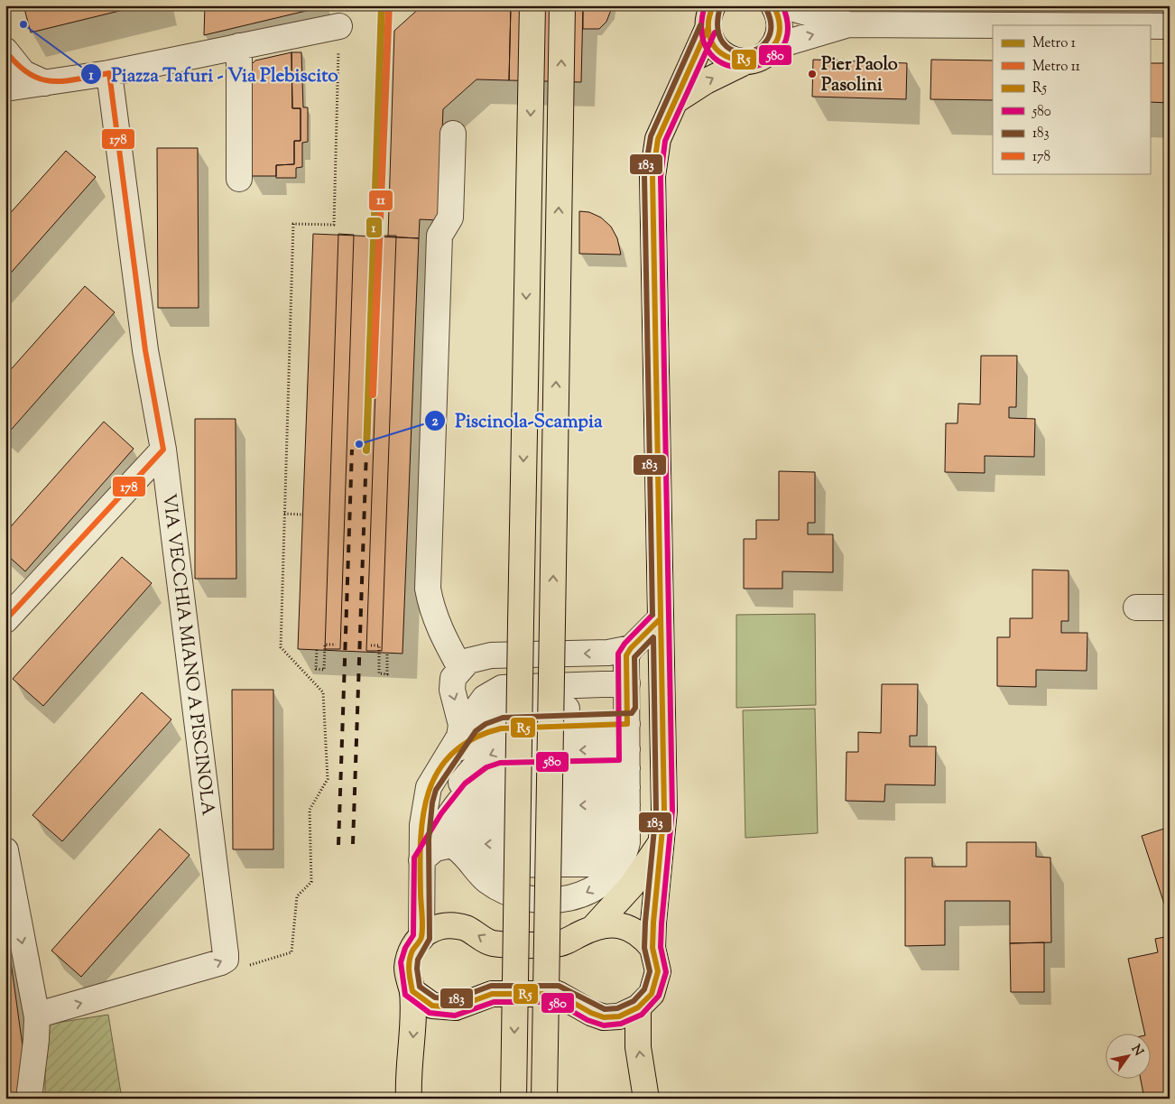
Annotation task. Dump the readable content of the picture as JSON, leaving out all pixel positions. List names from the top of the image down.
{
  "streets": {
    "street": ["VIA VECCHIA MIANO A PISCINOLA"]
  },
  "places": ["Piazza Tafuri - Via Plebiscito", "Pier Paolo Pasolini", "Piscinola-Scampia"],
  "lines": [
    "metro line 1",
    "metro line 11",
    "transit line R5",
    "transit line 580",
    "transit line 183",
    "transit line 178"
  ],
  "legend": [
    "Metro 1",
    "Metro 11",
    "R5",
    "580",
    "183",
    "178"
  ],
  "north": "top right"
}
